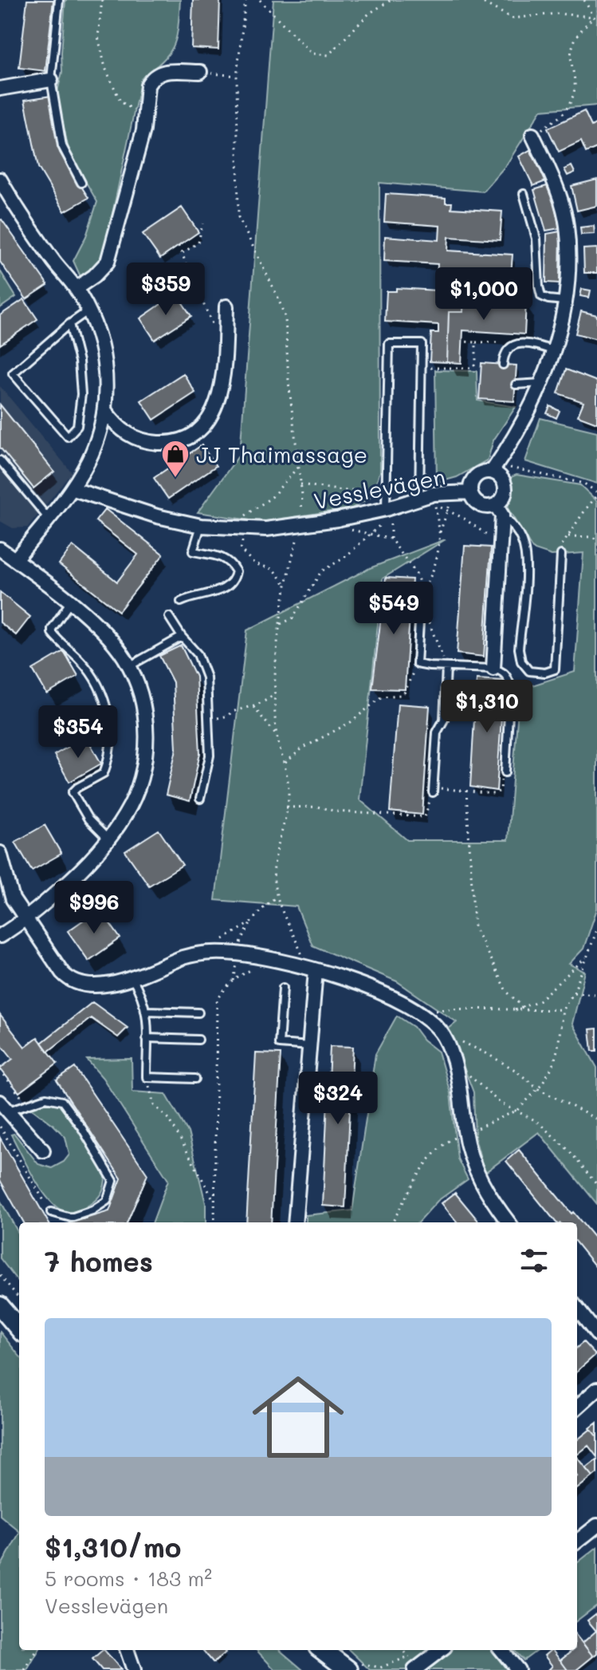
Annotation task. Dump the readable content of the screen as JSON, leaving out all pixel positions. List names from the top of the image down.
{
  "streets": {
    "street": ["Vesslevägen"]
  },
  "places": {
    "shop": ["JJ Thaimassage"]
  },
  "page": {
    "price": [
      "$359",
      "$1,000",
      "$549",
      "$1,310",
      "$354",
      "$996",
      "$324"
    ],
    "heading": "7 homes",
    "list": [
      {
        "name": "$1,310/mo",
        "note": "5 rooms · 183 m² · Vesslevägen"
      }
    ]
  }
}
